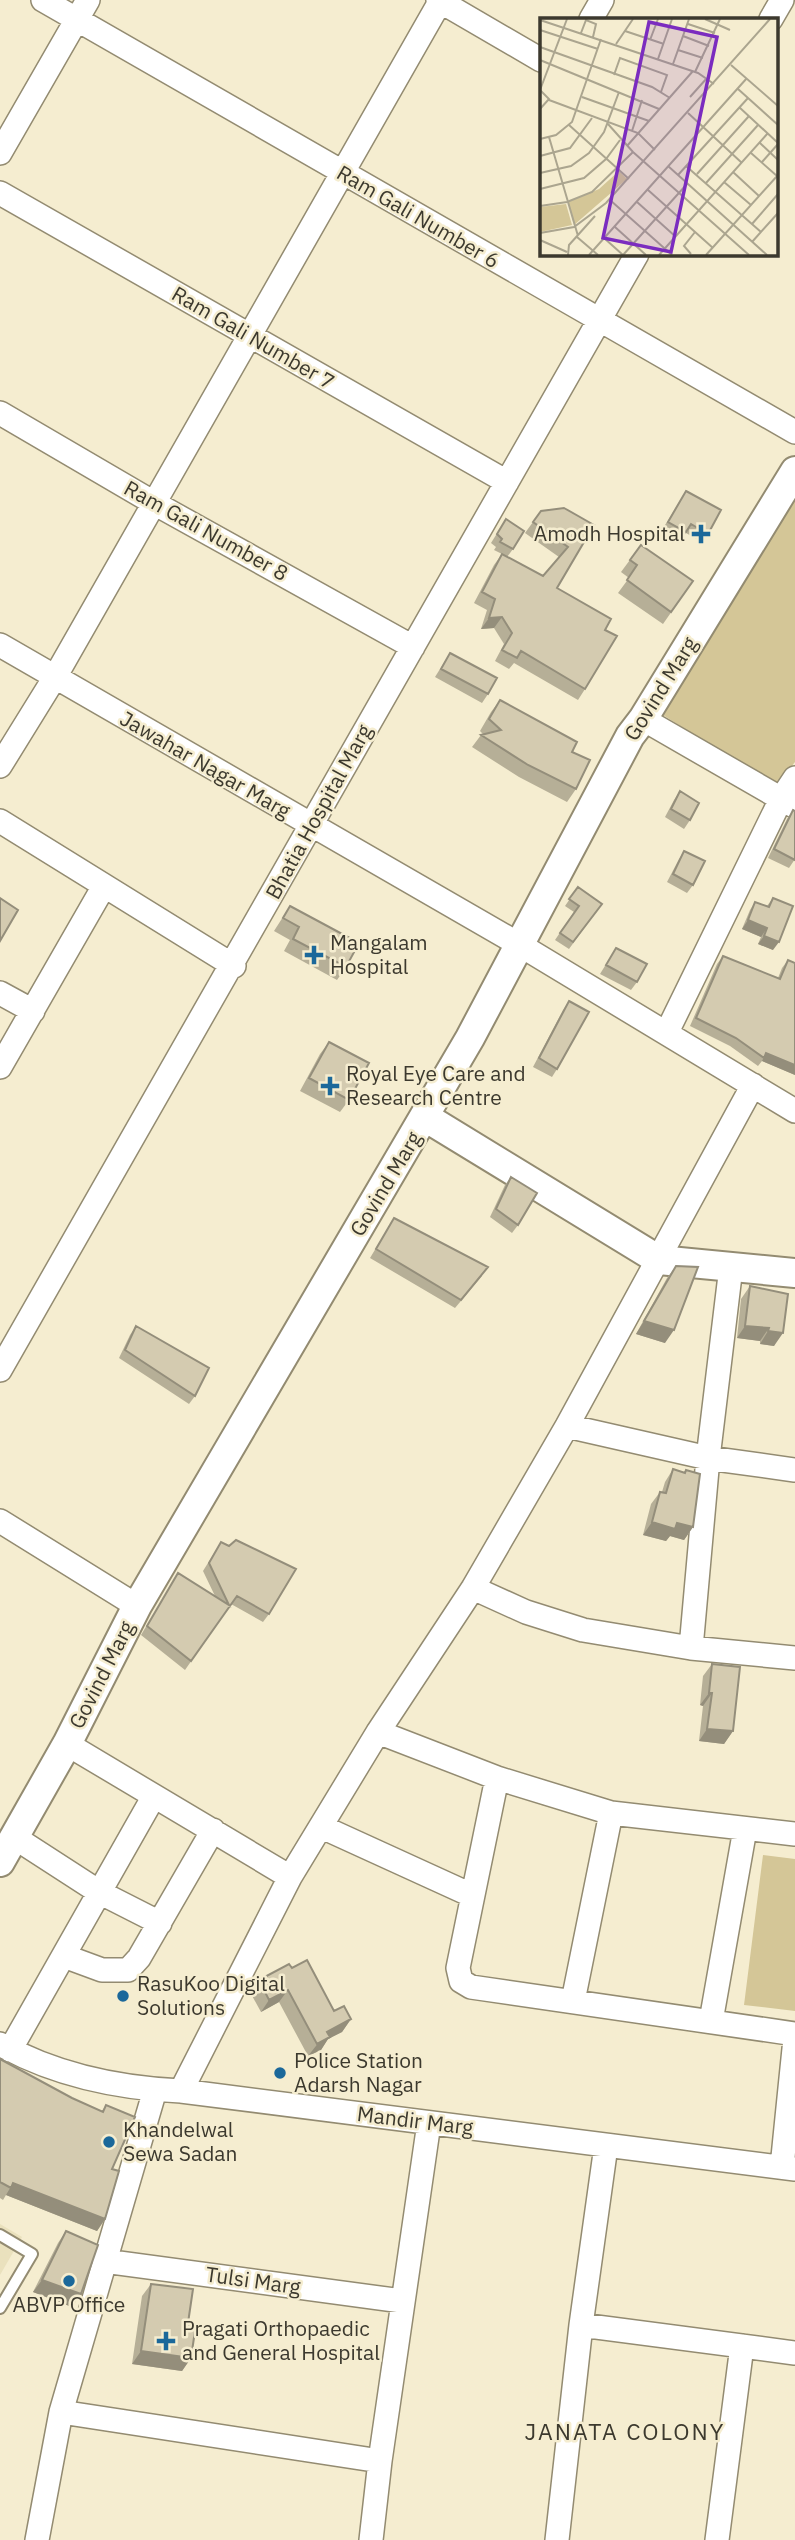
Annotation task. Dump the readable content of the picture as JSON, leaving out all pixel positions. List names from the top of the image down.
{
  "streets": {
    "street": [
      "Ram Gali Number 6",
      "Ram Gali Number 7",
      "Ram Gali Number 8",
      "Govind Marg",
      "Jawahar Nagar Marg",
      "Bhatia Hospital Marg",
      "Mandir Marg",
      "Tulsi Marg"
    ]
  },
  "crossings": [
    ["Ram Gali Number 6", "Bhatia Hospital Marg"],
    ["Ram Gali Number 7", "Bhatia Hospital Marg"],
    ["Ram Gali Number 8", "Bhatia Hospital Marg"],
    ["Govind Marg", "Jawahar Nagar Marg"],
    ["Jawahar Nagar Marg", "Bhatia Hospital Marg"]
  ],
  "districts": ["JANATA COLONY"],
  "places": {
    "health": [
      "Amodh Hospital",
      "Mangalam Hospital",
      "Royal Eye Care and Research Centre",
      "Pragati Orthopaedic and General Hospital"
    ],
    "other": [
      "RasuKoo Digital Solutions",
      "Police Station Adarsh Nagar",
      "Khandelwal Sewa Sadan",
      "ABVP Office"
    ]
  }
}
